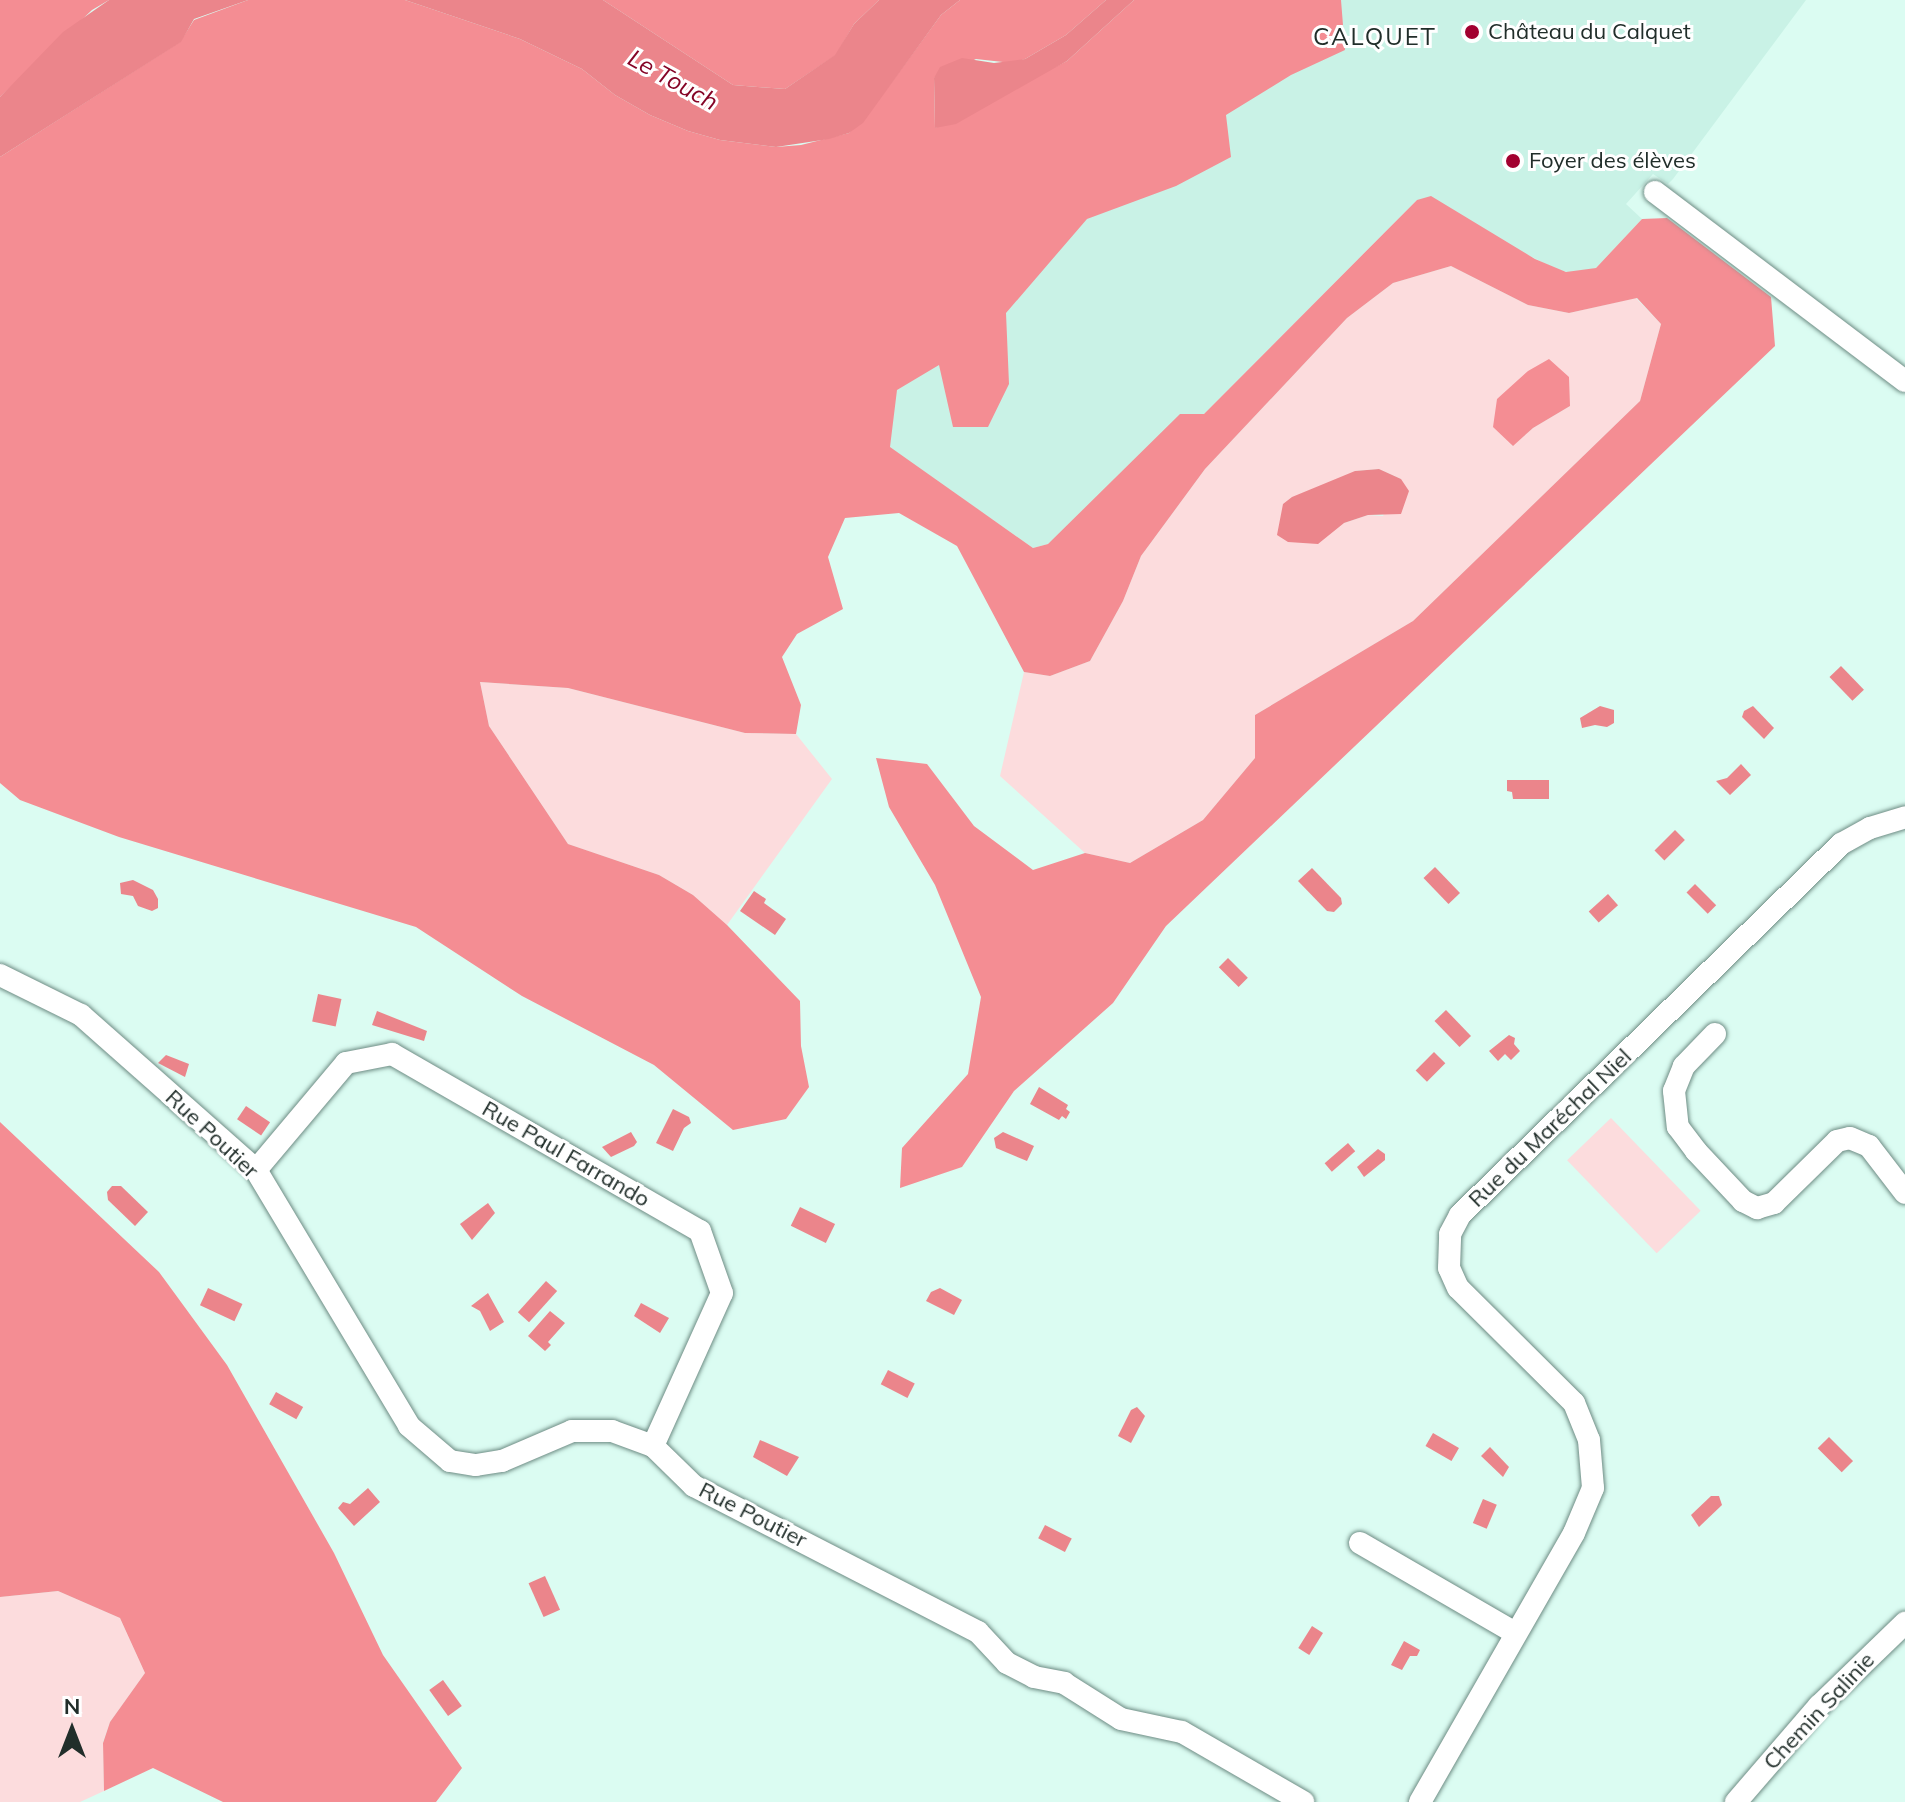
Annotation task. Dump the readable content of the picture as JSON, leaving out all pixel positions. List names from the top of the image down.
{
  "streets": {
    "street": [
      "Rue du Maréchal Niel",
      "Rue Poutier",
      "Rue Paul Farrando",
      "Chemin Salinie"
    ]
  },
  "crossings": [
    ["Rue Poutier", "Rue Paul Farrando"]
  ],
  "districts": ["CALQUET"],
  "water": ["Le Touch"],
  "places": ["Château du Calquet", "Foyer des élèves"],
  "north": "top"
}
